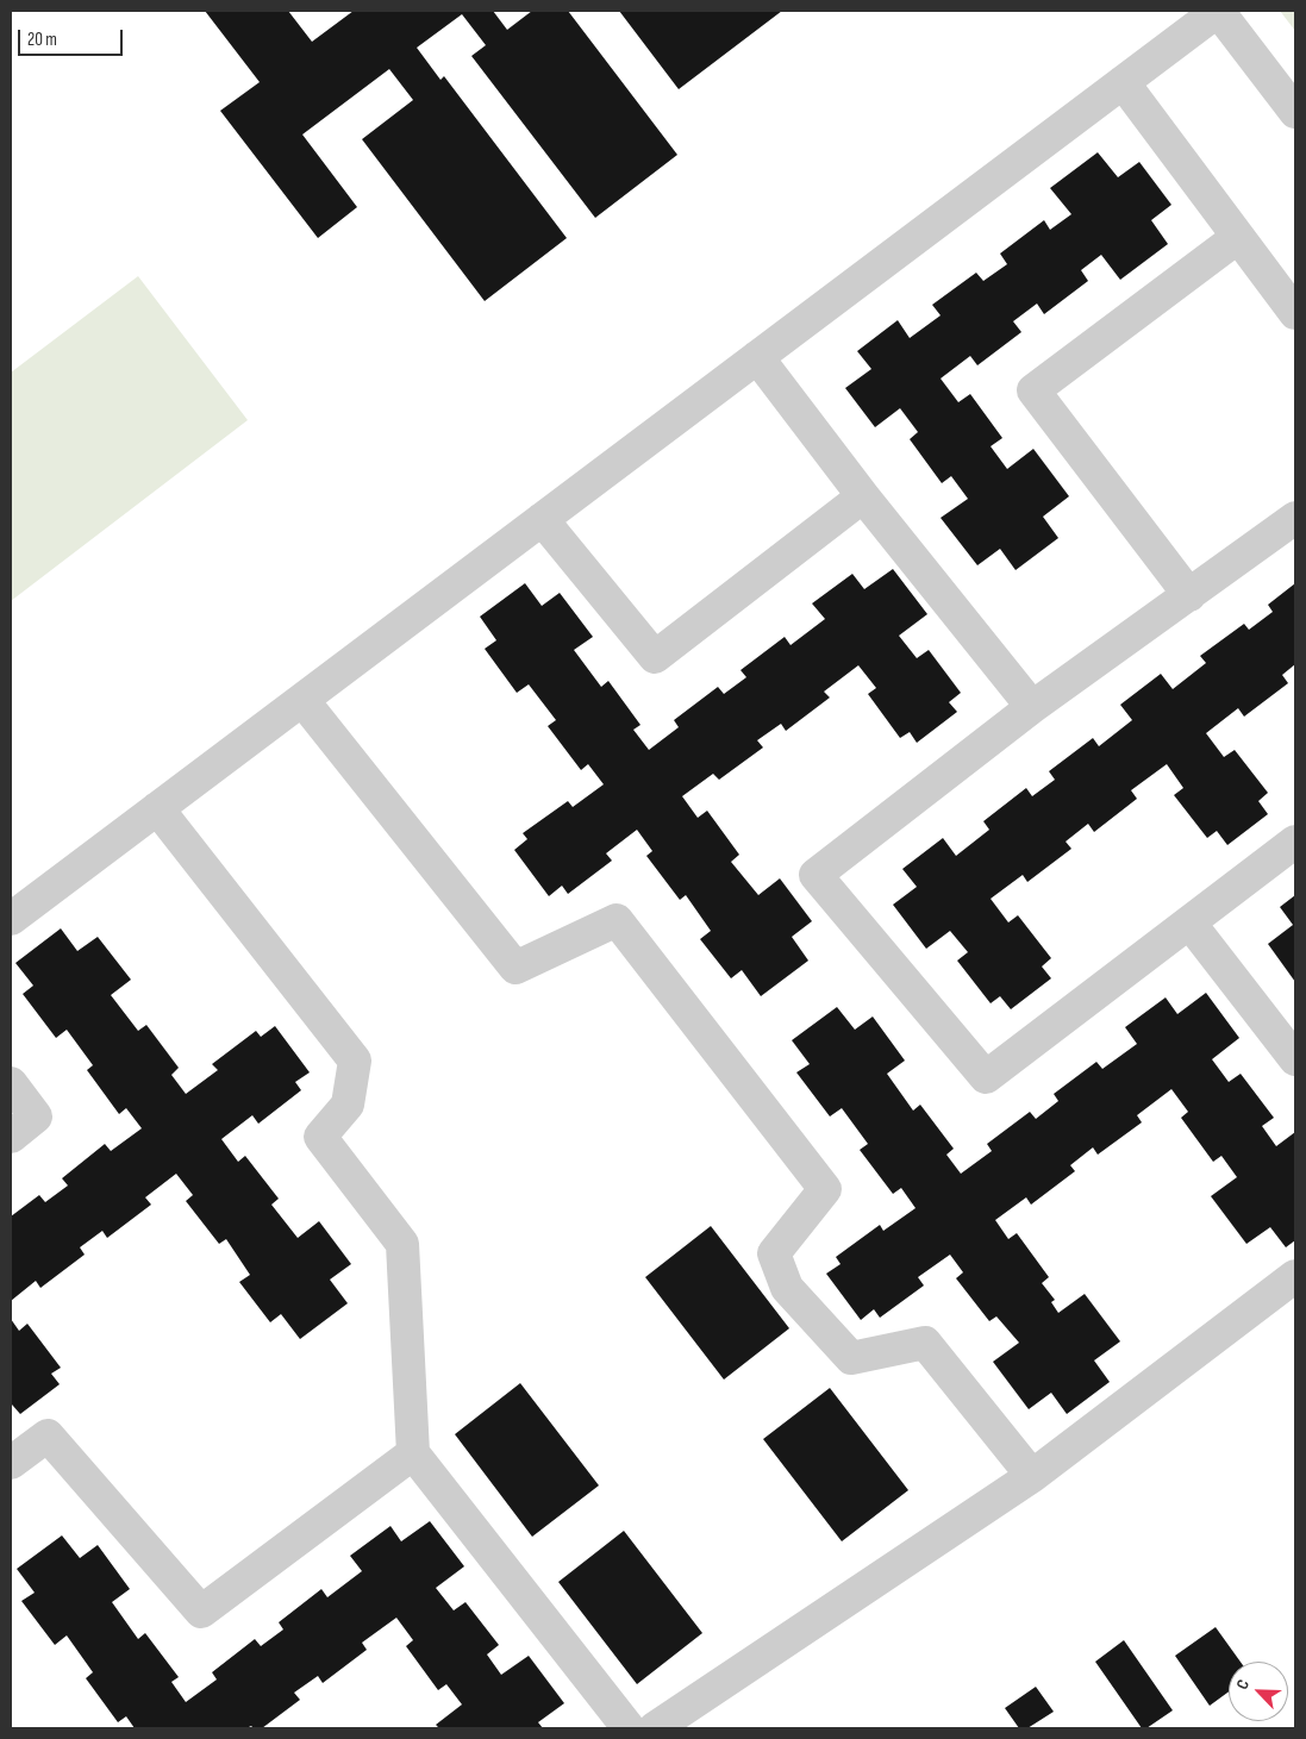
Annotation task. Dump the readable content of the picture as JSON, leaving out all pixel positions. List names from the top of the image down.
{
  "scale_bar": "20 m",
  "north": "top left"
}
